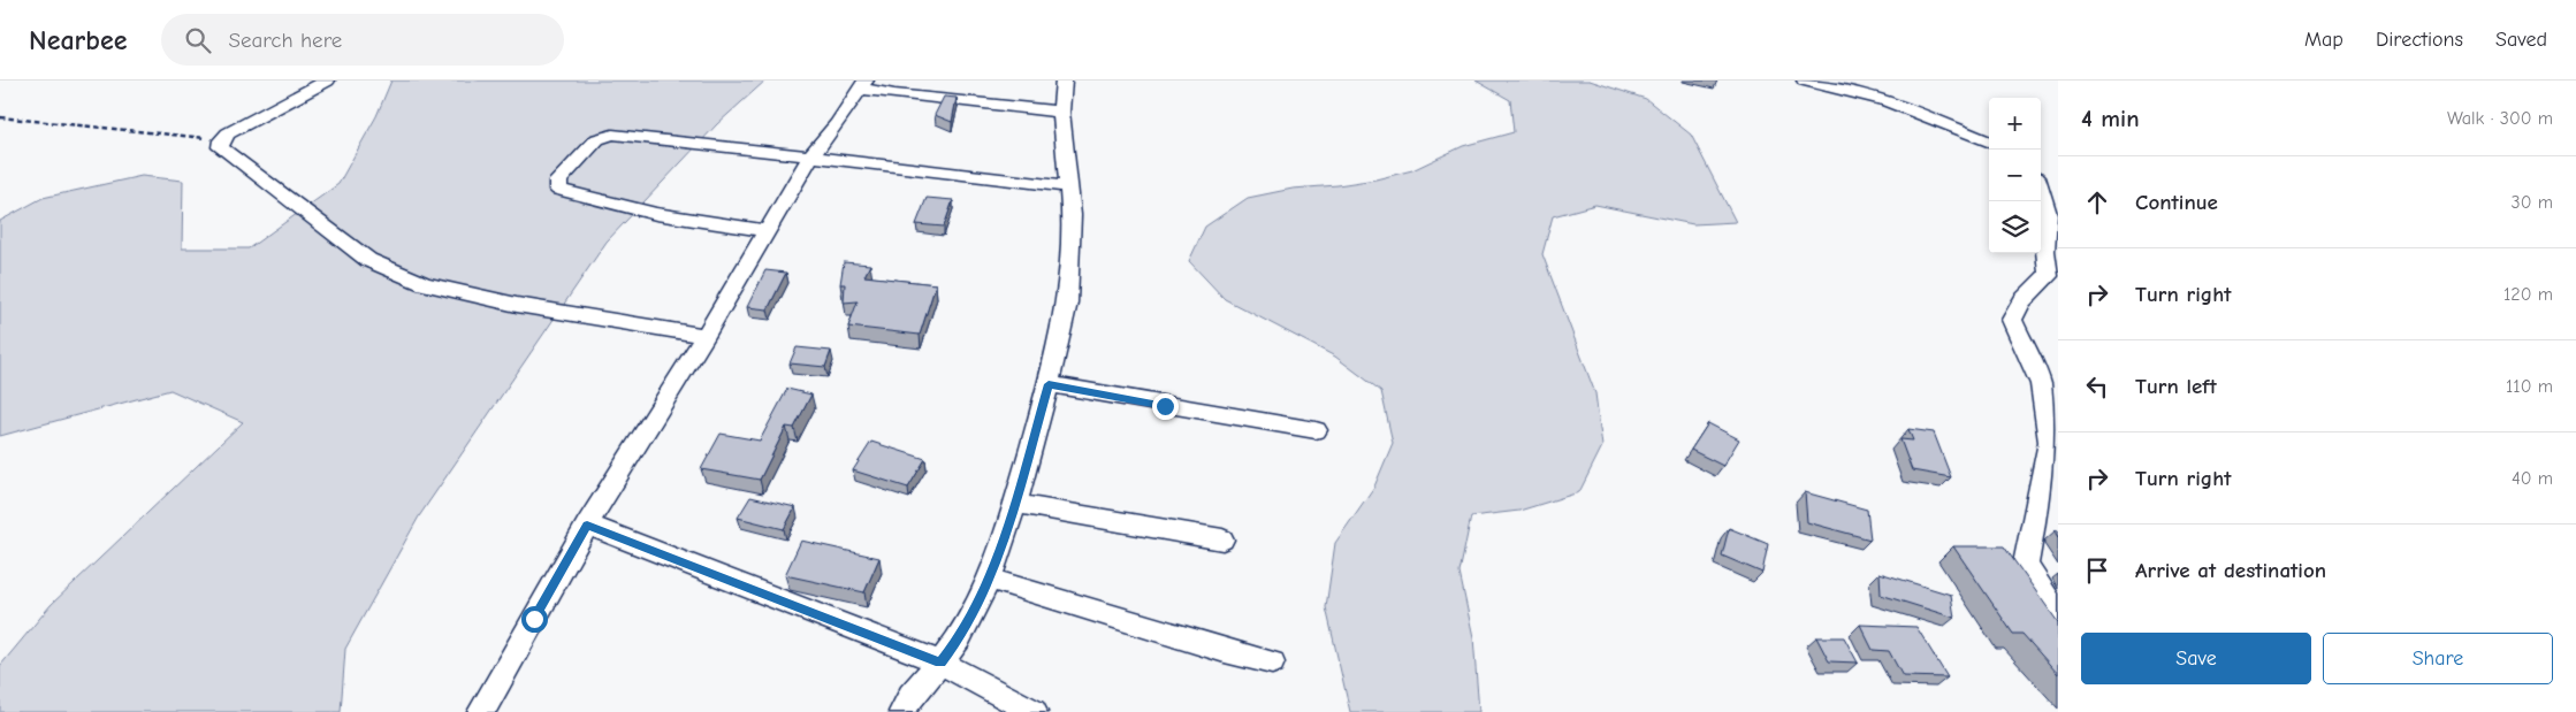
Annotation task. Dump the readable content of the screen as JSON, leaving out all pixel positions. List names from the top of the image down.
{
  "page": {
    "header": "Nearbee",
    "search": "Search here",
    "nav": ["Map", "Directions", "Saved"],
    "heading": ["4 min", "Walk · 300 m"],
    "map_buttons": ["+", "−"],
    "list": [
      ["Continue", "30 m"],
      ["Turn right", "120 m"],
      ["Turn left", "110 m"],
      ["Turn right", "40 m"],
      "Arrive at destination"
    ],
    "buttons": ["Save", "Share"]
  }
}
